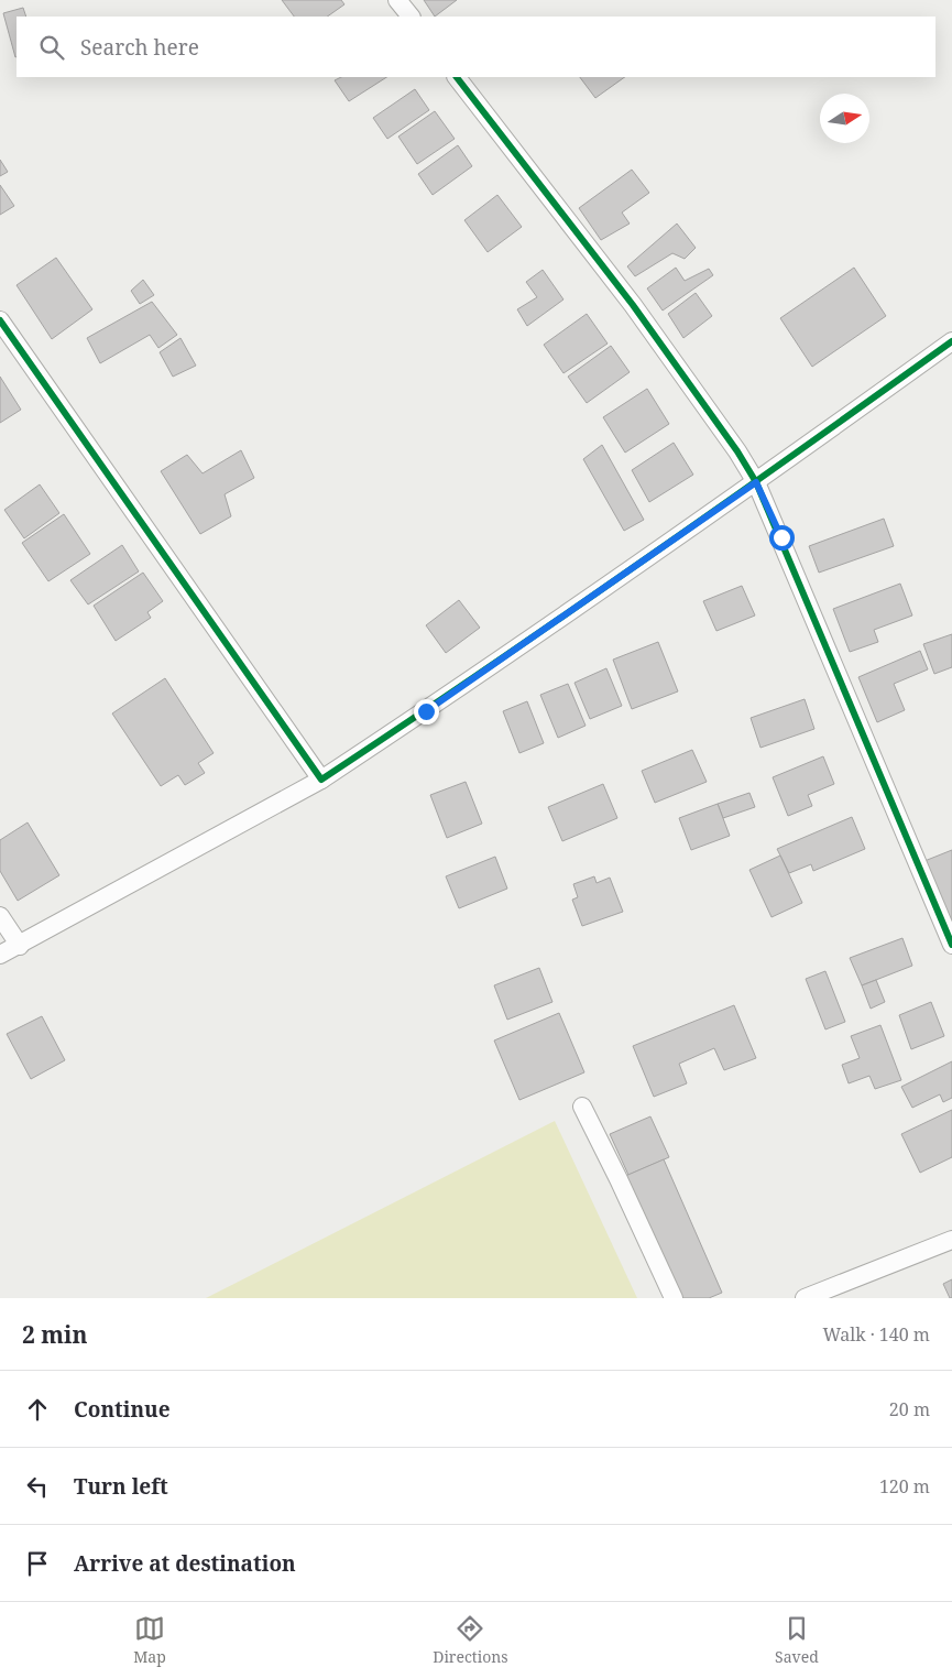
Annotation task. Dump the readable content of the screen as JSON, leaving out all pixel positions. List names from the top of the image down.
{
  "north": "right",
  "page": {
    "search": "Search here",
    "heading": ["2 min", "Walk · 140 m"],
    "list": [
      ["Continue", "20 m"],
      ["Turn left", "120 m"],
      "Arrive at destination"
    ],
    "nav": ["Map", "Directions", "Saved"]
  }
}
